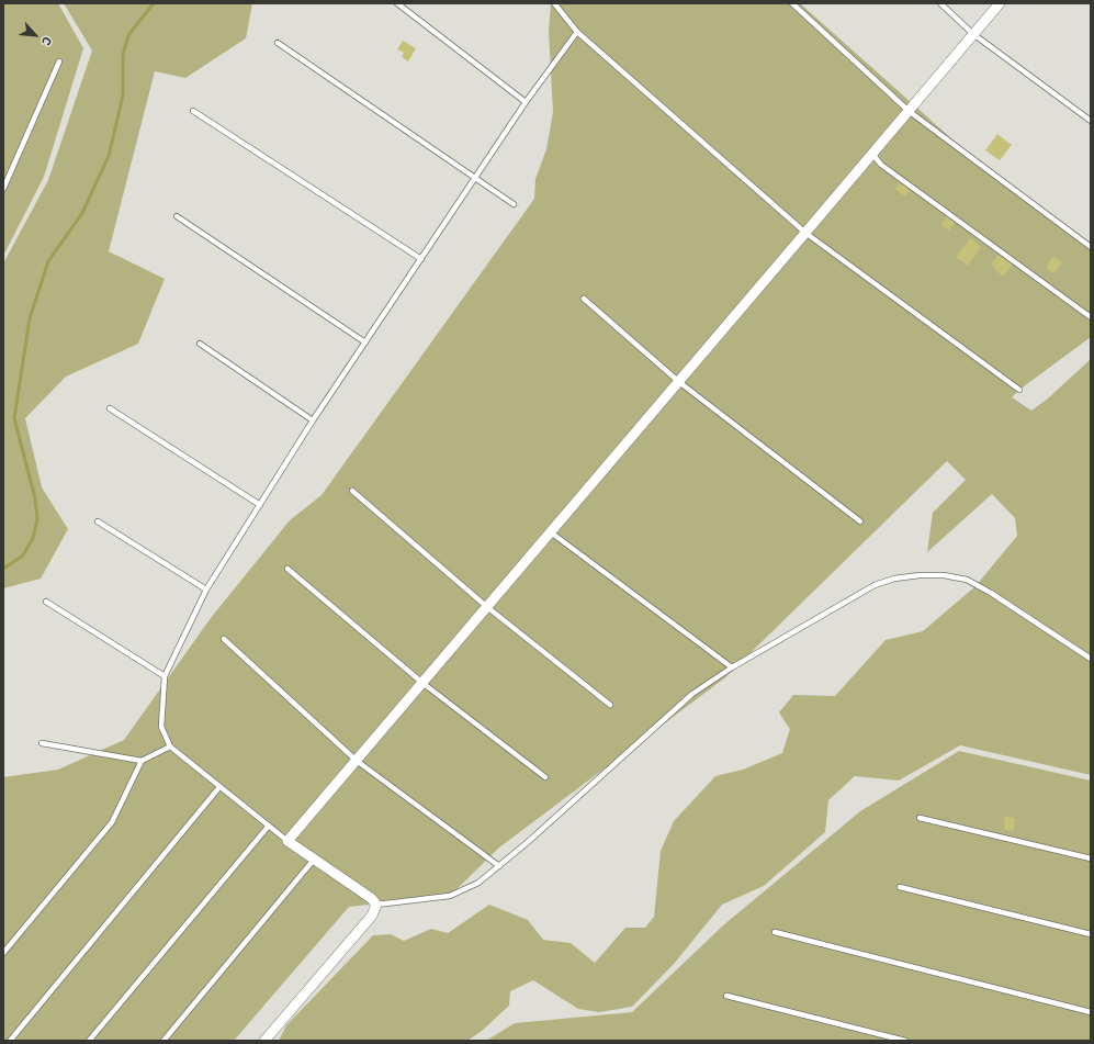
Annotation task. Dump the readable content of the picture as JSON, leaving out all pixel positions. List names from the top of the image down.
{
  "north": "bottom right"
}
